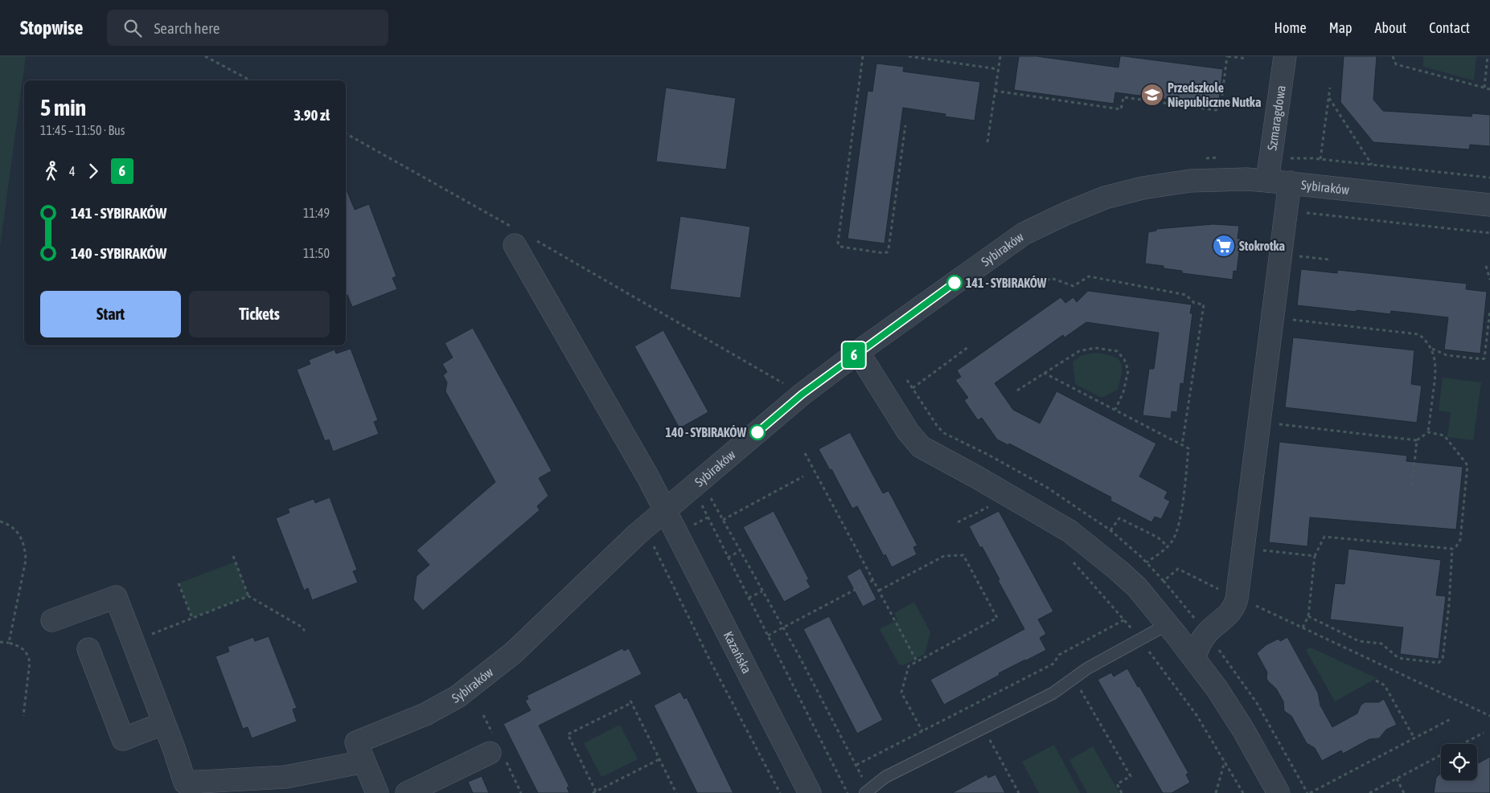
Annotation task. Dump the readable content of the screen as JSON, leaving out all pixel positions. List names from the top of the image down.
{
  "streets": {
    "street": ["Szmaragdowa", "Sybiraków", "Kazańska"]
  },
  "crossings": [
    ["Szmaragdowa", "Sybiraków"],
    ["Sybiraków", "Kazańska"]
  ],
  "places": {
    "school or university": ["Przedszkole Niepubliczne Nutka"],
    "supermarket": ["Stokrotka"],
    "other": ["141 - SYBIRAKÓW", "140 - SYBIRAKÓW"]
  },
  "lines": ["bus line 6"],
  "page": {
    "header": "Stopwise",
    "search": "Search here",
    "nav": [
      "Home",
      "Map",
      "About",
      "Contact"
    ],
    "on_map": "6",
    "heading": ["5 min", "11:45 – 11:50 · Bus", "3.90 zł"],
    "legs": ["4", "6"],
    "list": [
      {
        "name": "141 - SYBIRAKÓW",
        "value": "11:49"
      },
      {
        "name": "140 - SYBIRAKÓW",
        "value": "11:50"
      }
    ],
    "buttons": ["Start", "Tickets"]
  }
}
